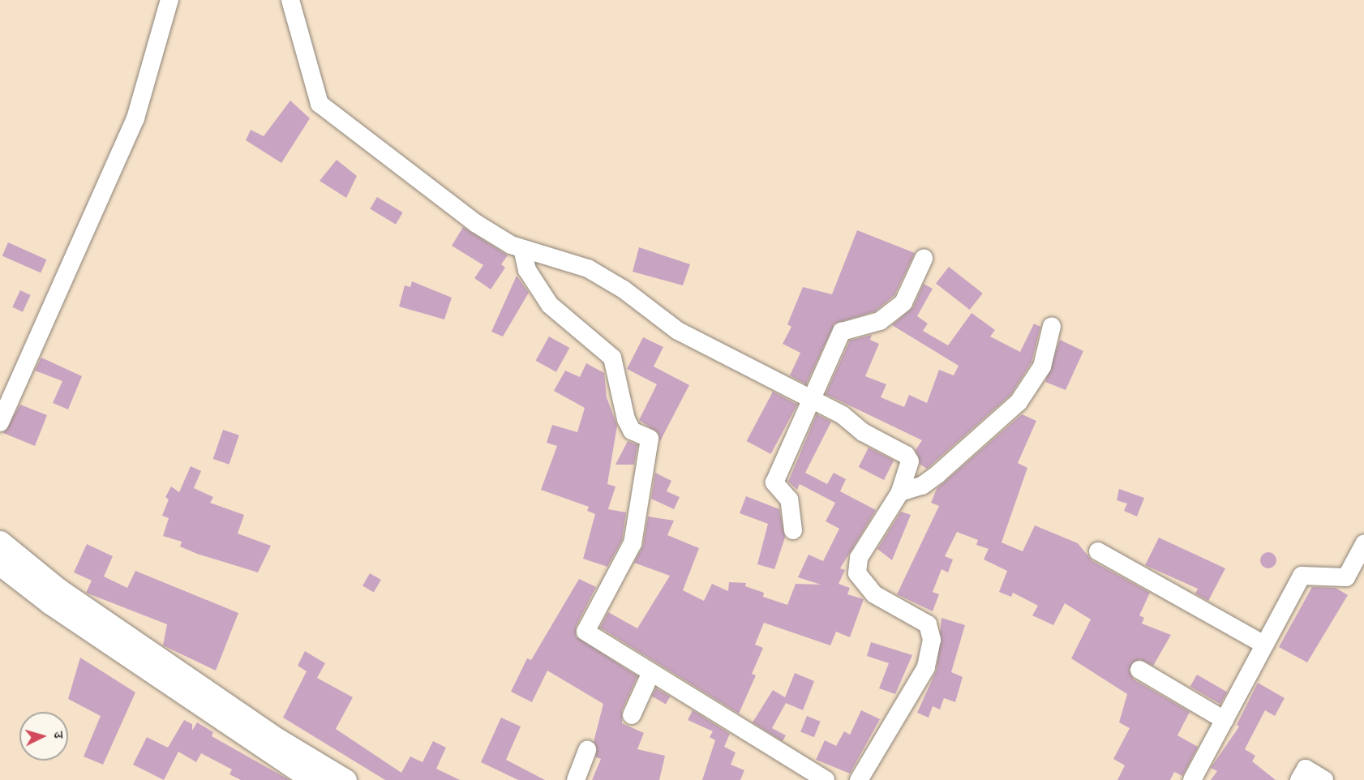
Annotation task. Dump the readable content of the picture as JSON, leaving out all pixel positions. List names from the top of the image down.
{
  "north": "right"
}
